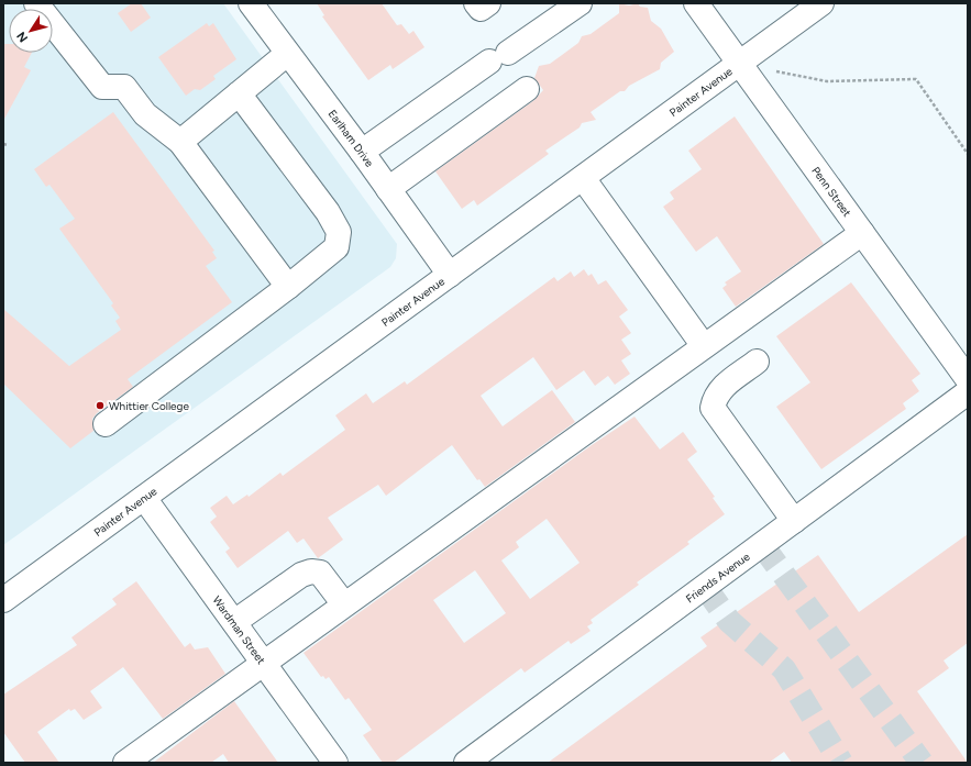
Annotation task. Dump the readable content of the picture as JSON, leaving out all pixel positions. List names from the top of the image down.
{
  "streets": {
    "street": [
      "Painter Avenue",
      "Earlham Drive",
      "Penn Street",
      "Friends Avenue",
      "Wardman Street"
    ]
  },
  "crossings": [
    ["Painter Avenue", "Earlham Drive"],
    ["Painter Avenue", "Penn Street"],
    ["Painter Avenue", "Wardman Street"]
  ],
  "places": ["Whittier College"],
  "north": "bottom left"
}
